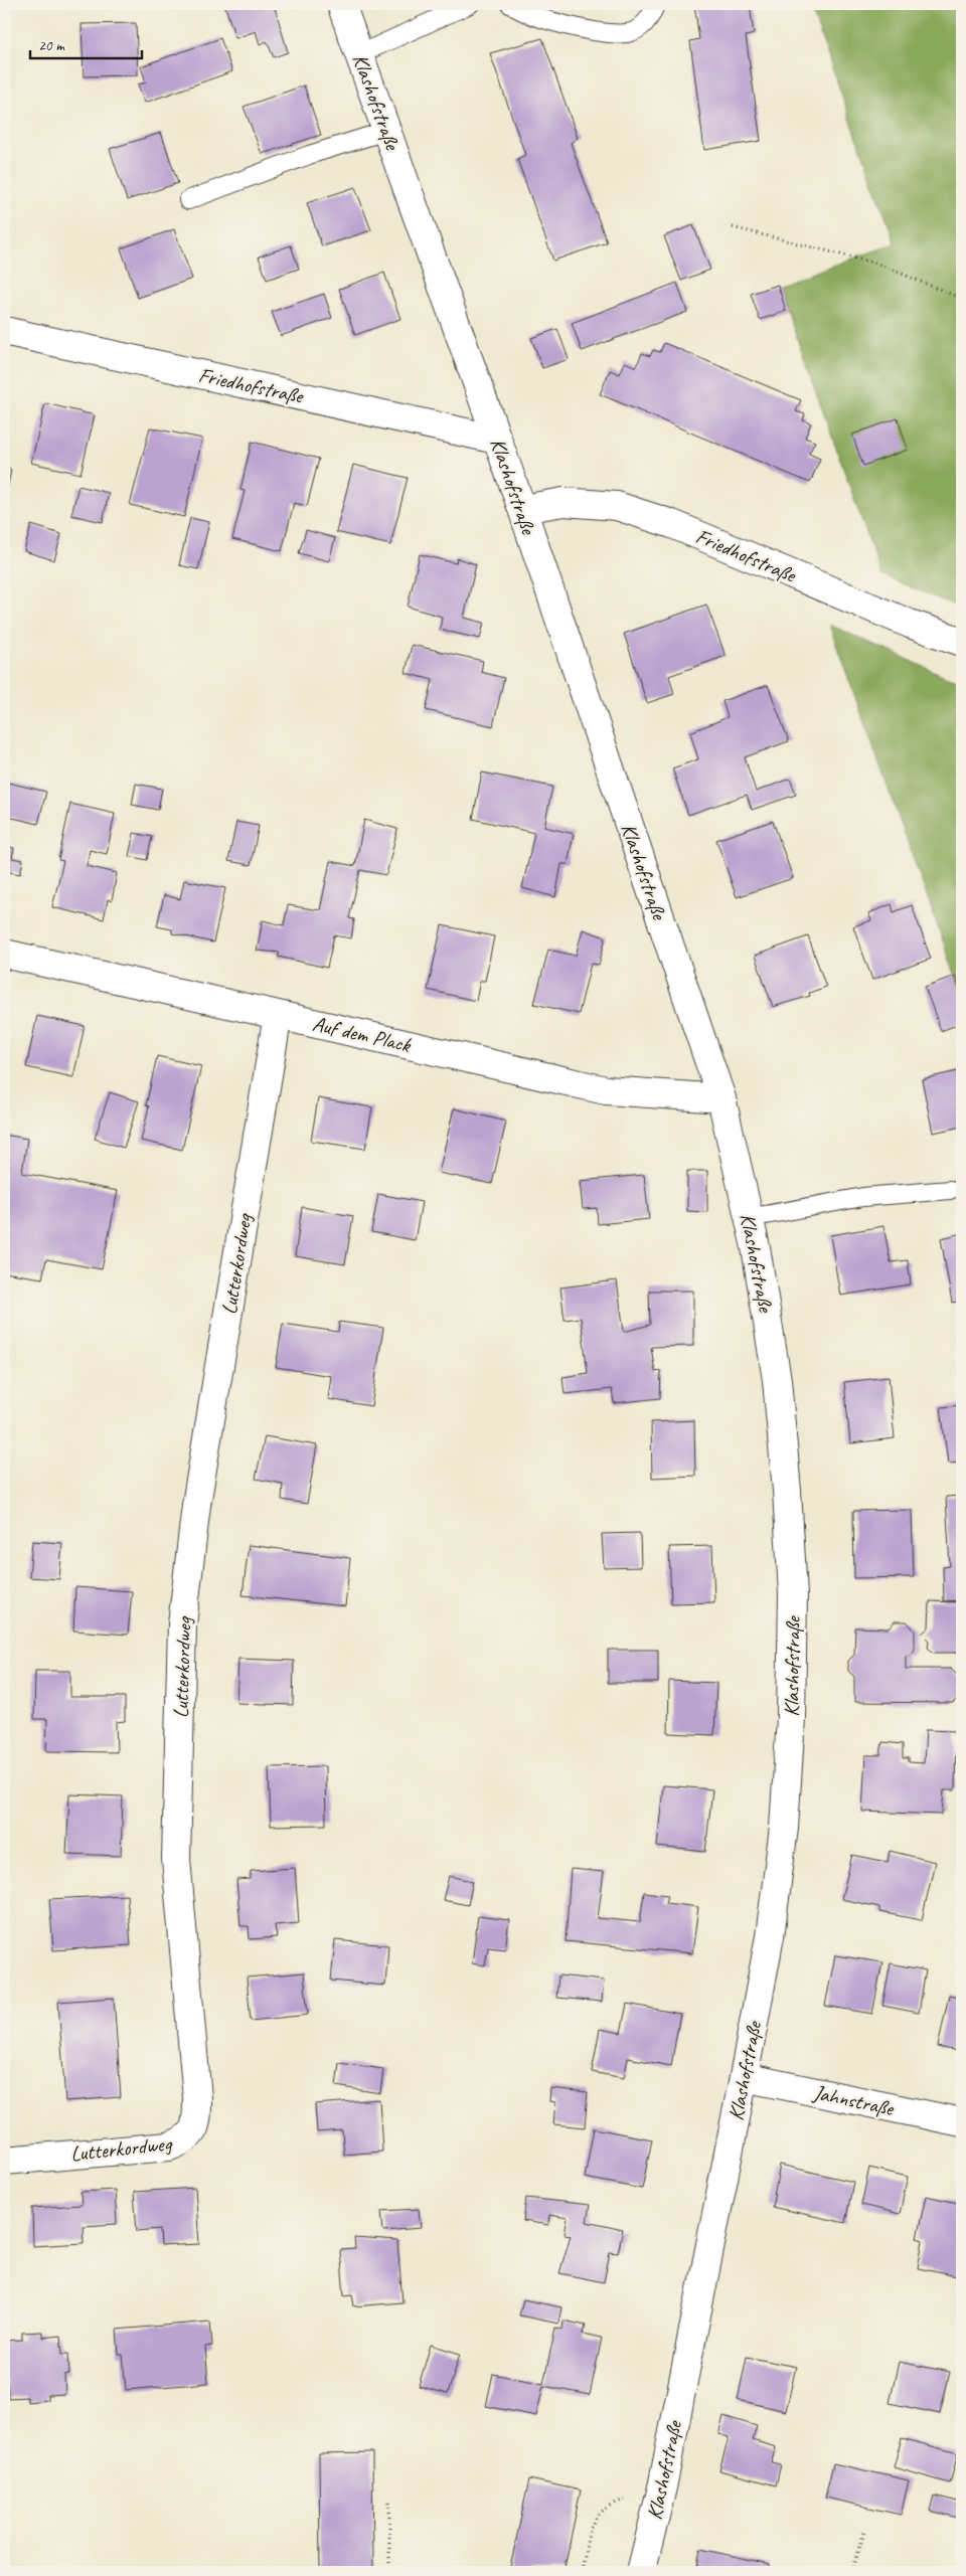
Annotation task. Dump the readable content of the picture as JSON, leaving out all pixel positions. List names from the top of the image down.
{
  "streets": {
    "street": [
      "Klashofstraße",
      "Friedhofstraße",
      "Auf dem Plack",
      "Lutterkordweg",
      "Jahnstraße"
    ]
  },
  "crossings": [
    ["Klashofstraße", "Friedhofstraße"],
    ["Klashofstraße", "Auf dem Plack"],
    ["Klashofstraße", "Jahnstraße"],
    ["Auf dem Plack", "Lutterkordweg"]
  ],
  "scale_bar": "20 m"
}
